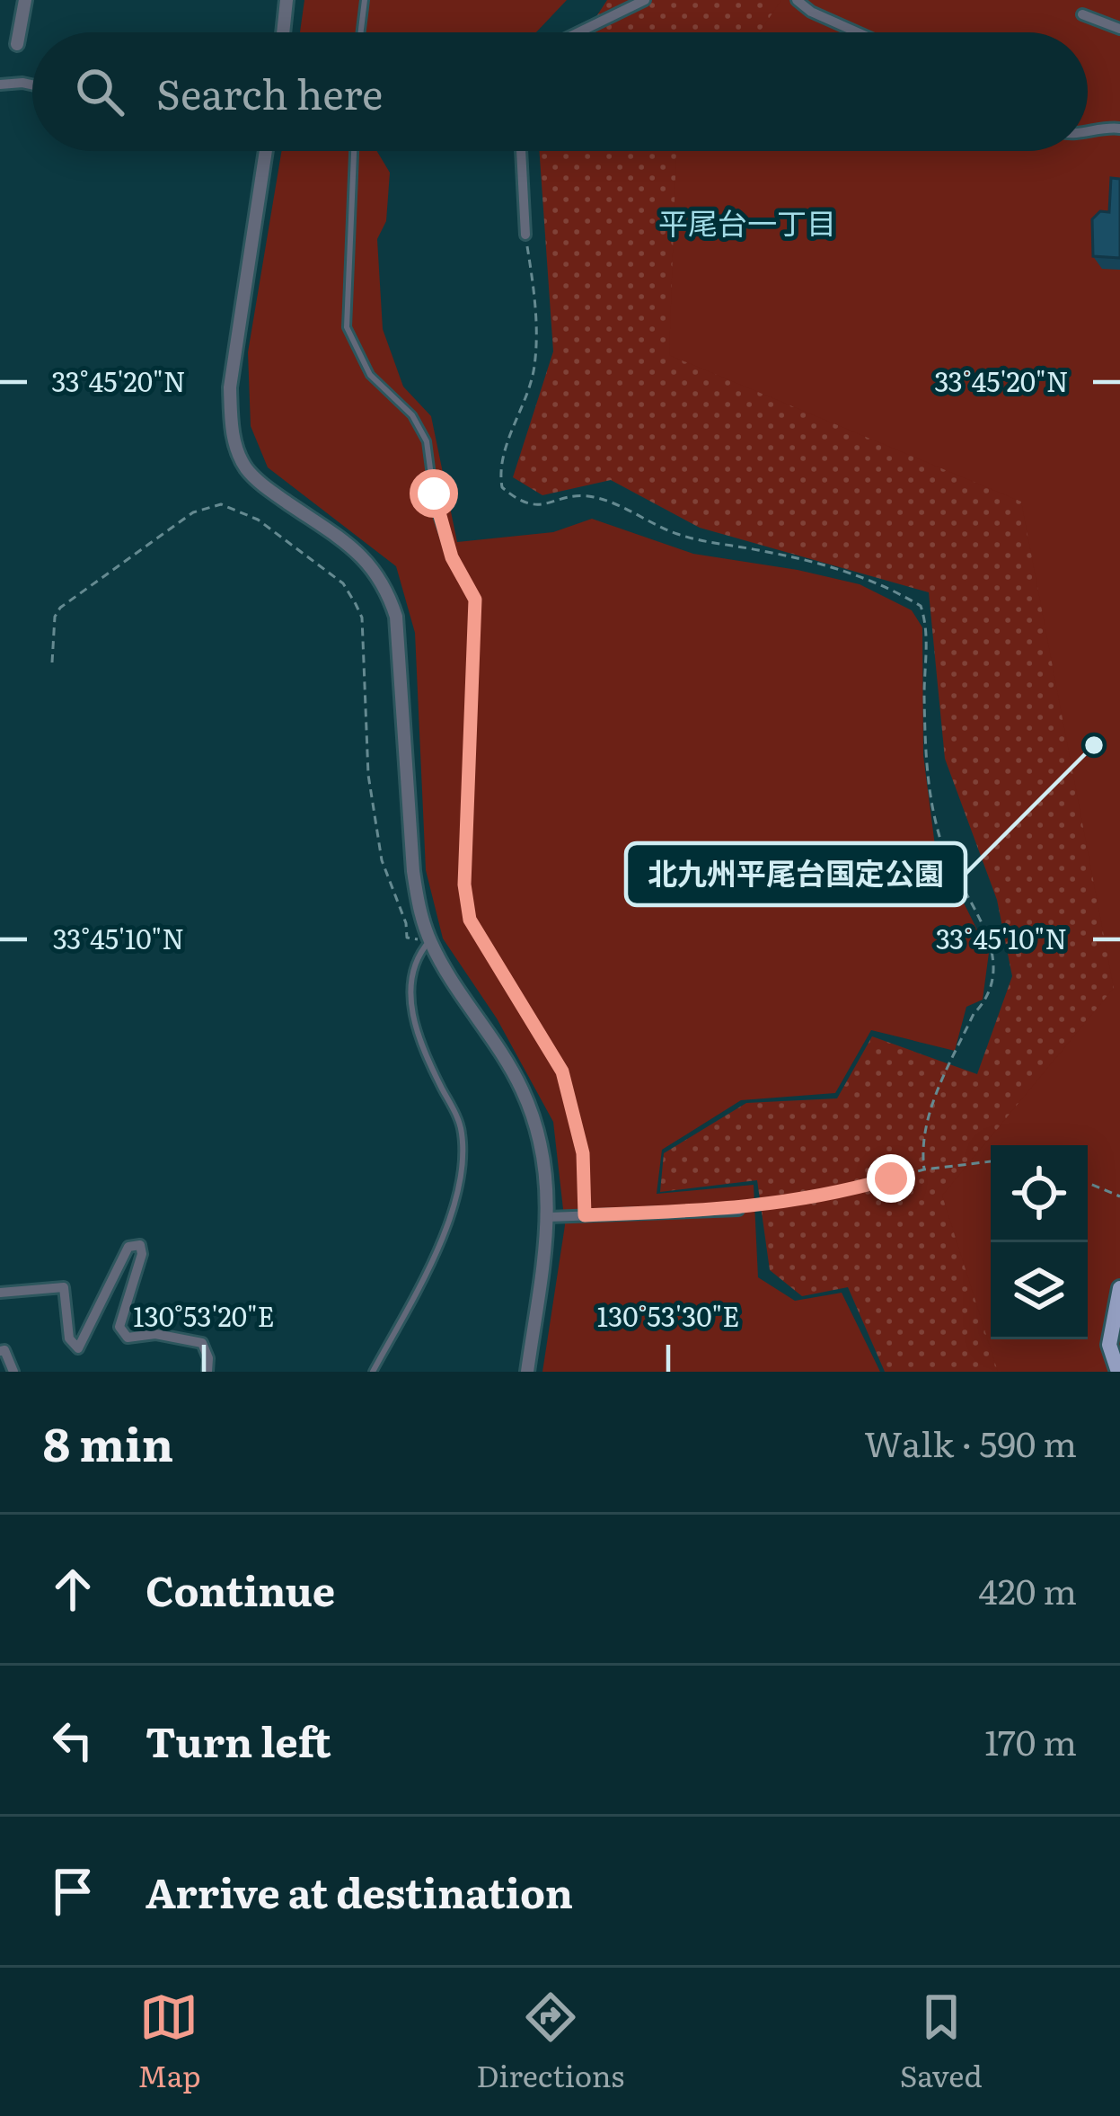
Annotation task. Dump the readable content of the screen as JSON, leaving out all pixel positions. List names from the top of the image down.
{
  "districts": ["平尾台一丁目"],
  "places": ["北九州平尾台国定公園"],
  "page": {
    "search": "Search here",
    "heading": ["8 min", "Walk · 590 m"],
    "list": [
      ["Continue", "420 m"],
      ["Turn left", "170 m"],
      "Arrive at destination"
    ],
    "nav": ["Map", "Directions", "Saved"]
  },
  "coordinates": [
    "33°45'20\"N",
    "33°45'10\"N",
    "130°53'20\"E",
    "130°53'30\"E"
  ]
}
